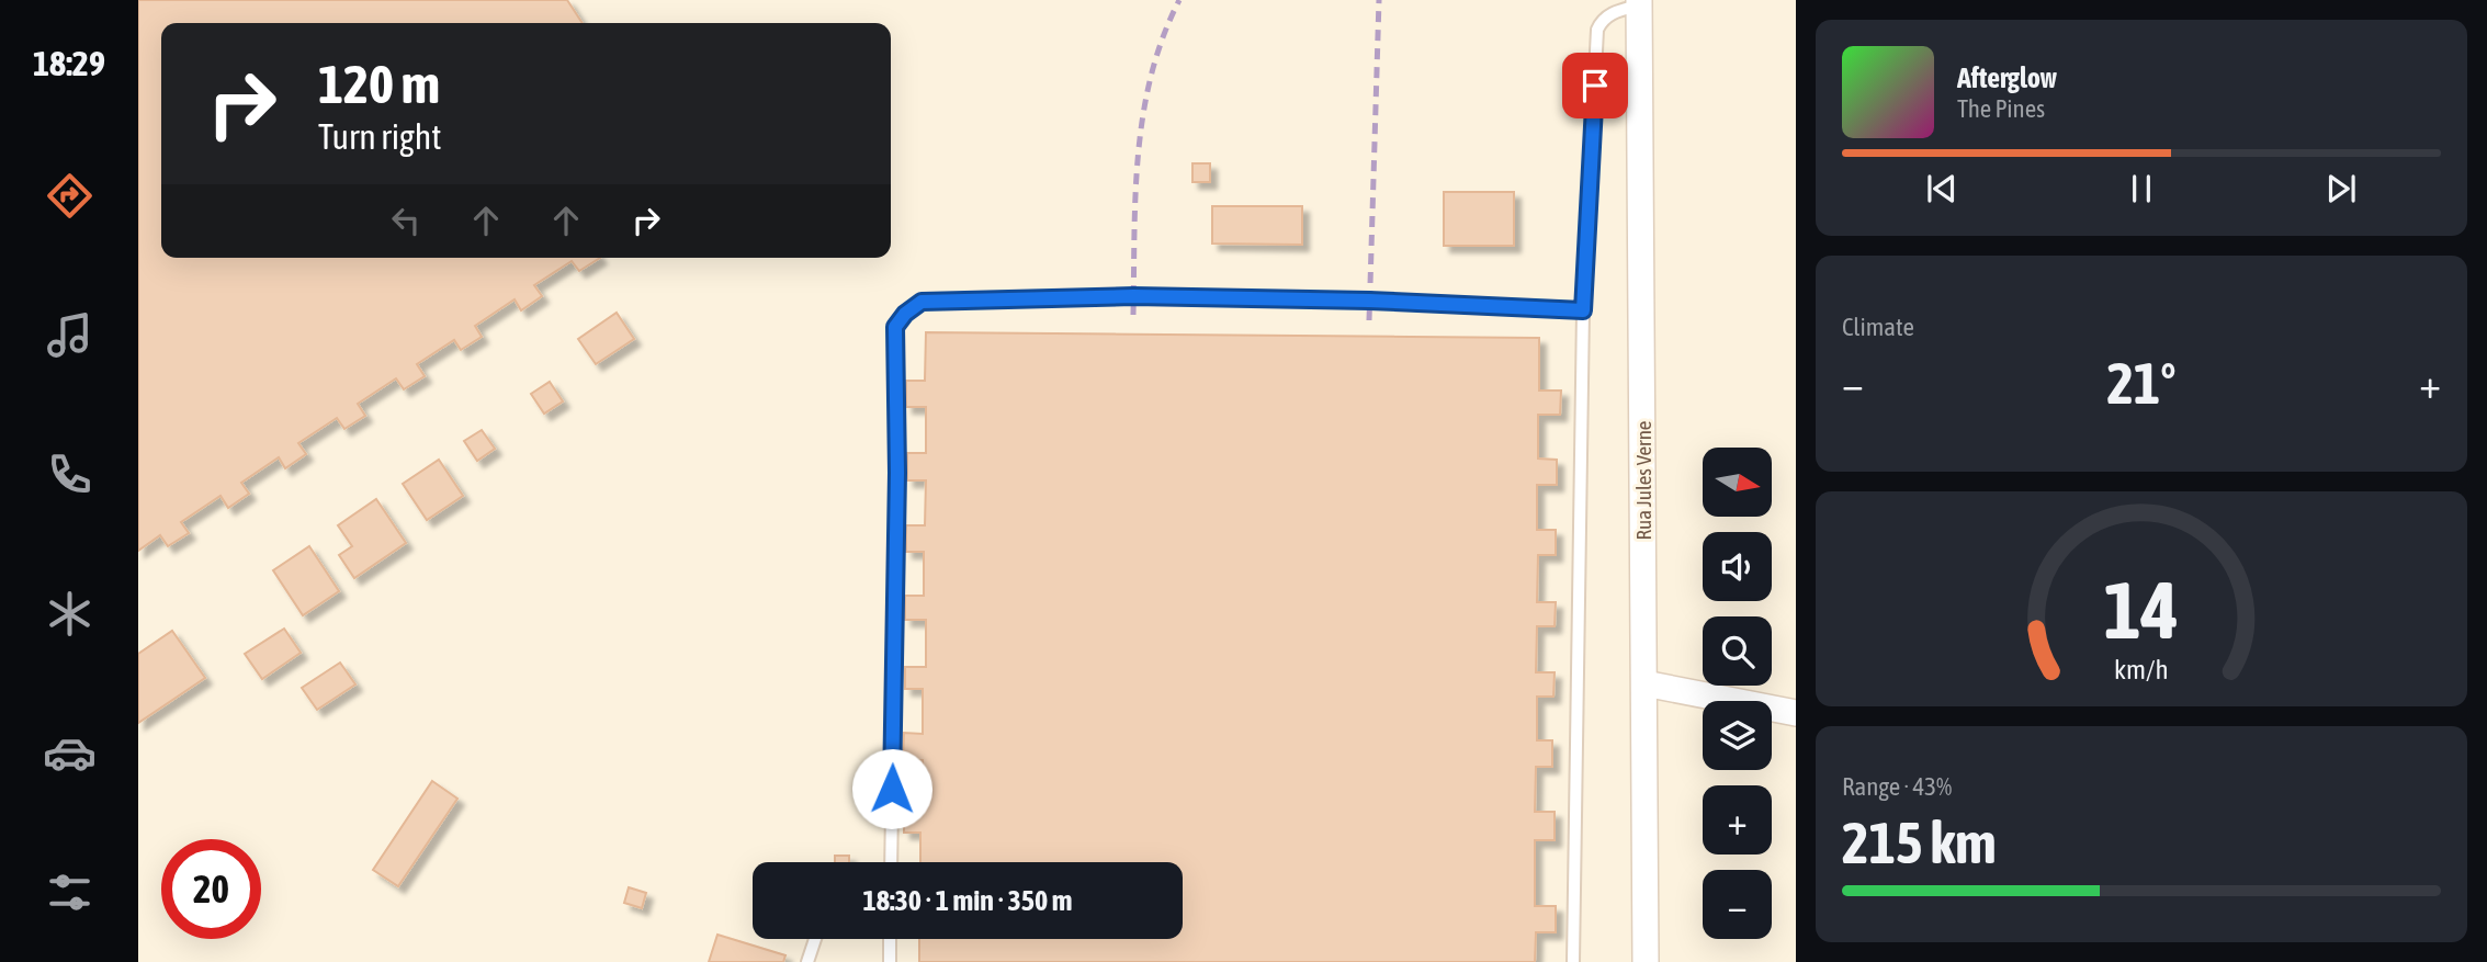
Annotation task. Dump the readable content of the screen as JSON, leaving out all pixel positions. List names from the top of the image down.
{
  "streets": {
    "street": ["Rua Jules Verne"]
  },
  "north": "right",
  "page": {
    "tabs": "18:29",
    "turn": ["120 m", "Turn right"],
    "song": ["Afterglow", "The Pines"],
    "tile": [
      "Climate",
      ["Range · 43%", "215 km"]
    ],
    "heat": ["−", "21°", "+"],
    "map_buttons": ["+", "−"],
    "limit": "20",
    "trip": "18:30 · 1 min · 350 m",
    "gauge": ["14", "km/h"]
  }
}
